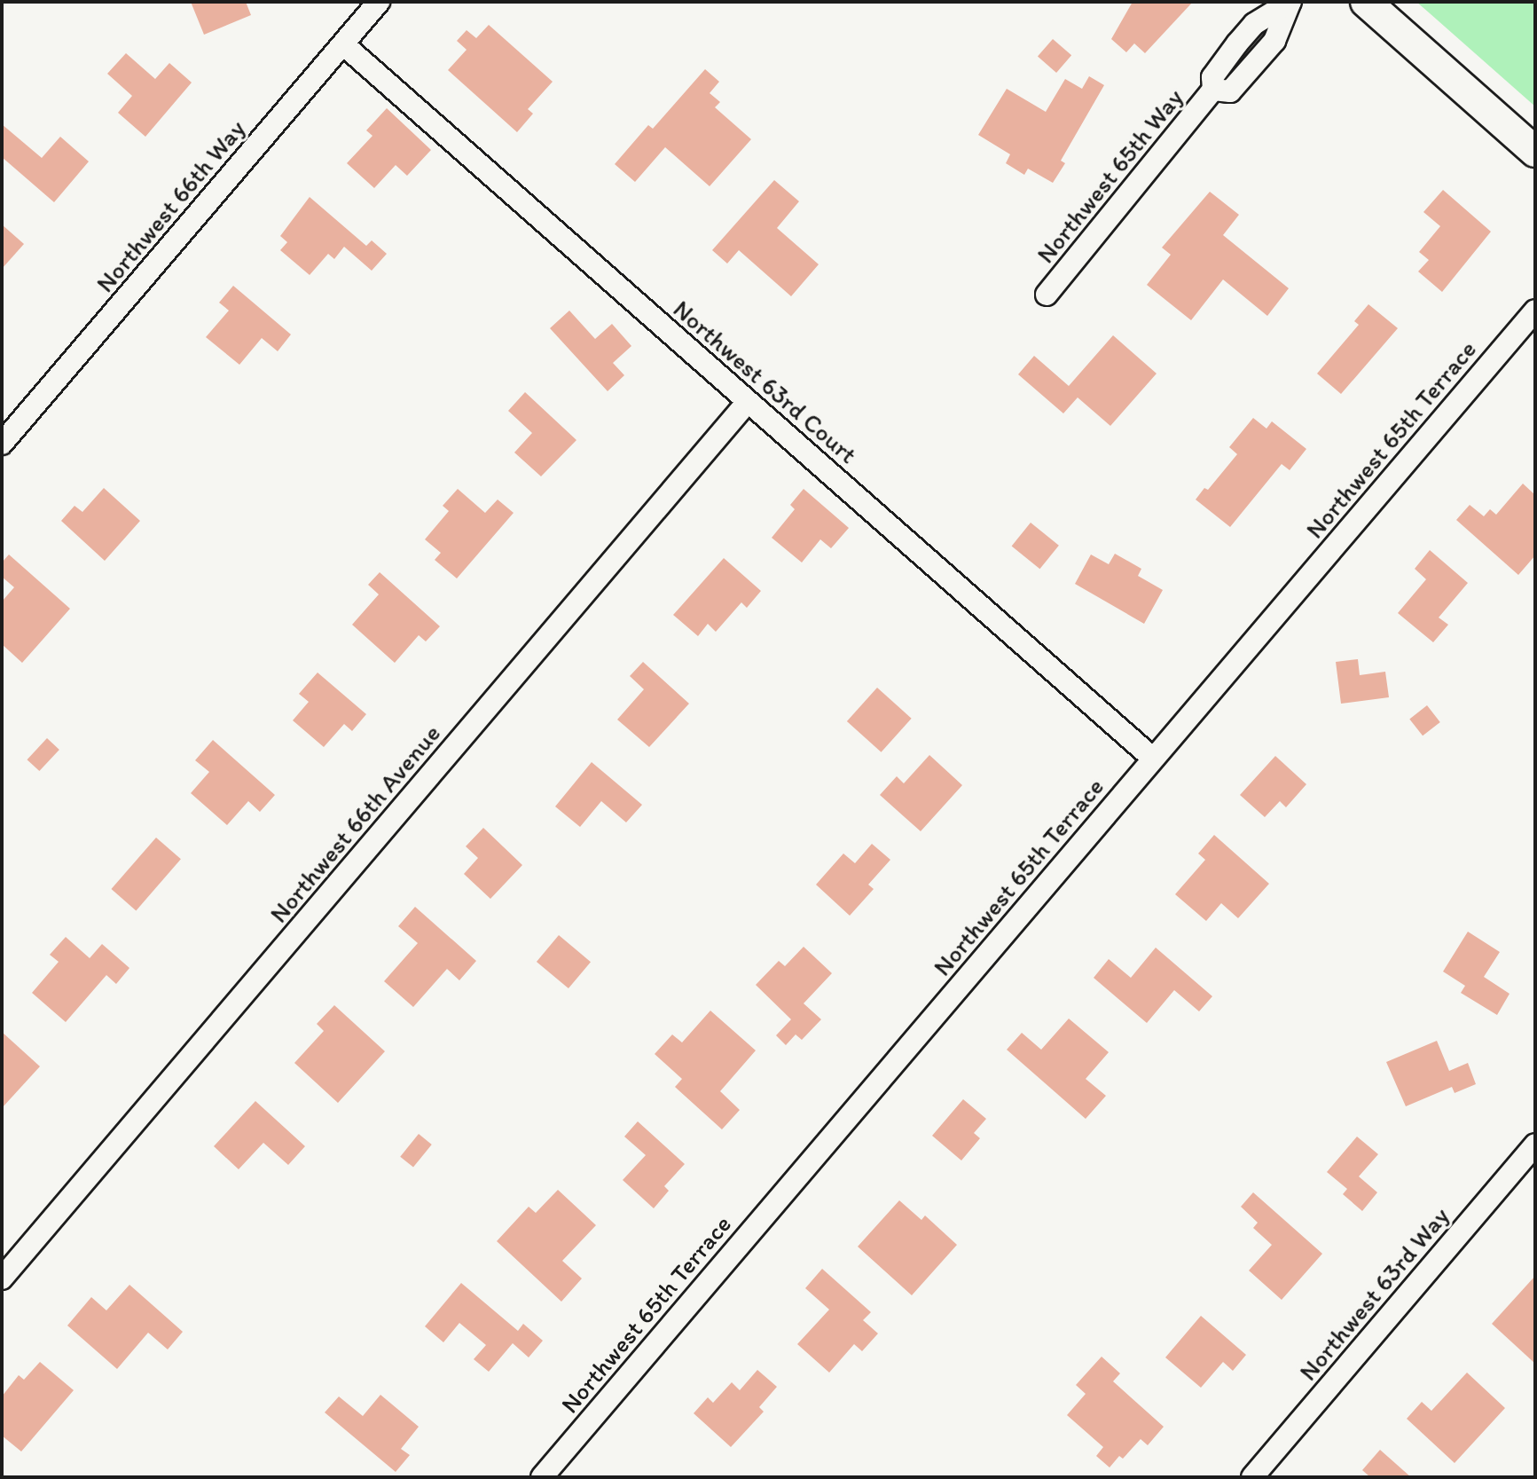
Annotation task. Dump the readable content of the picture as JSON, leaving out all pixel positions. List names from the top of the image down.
{
  "streets": {
    "street": [
      "Northwest 65th Way",
      "Northwest 66th Way",
      "Northwest 63rd Court",
      "Northwest 65th Terrace",
      "Northwest 66th Avenue",
      "Northwest 63rd Way"
    ]
  },
  "crossings": [
    ["Northwest 66th Way", "Northwest 63rd Court"],
    ["Northwest 63rd Court", "Northwest 65th Terrace"],
    ["Northwest 63rd Court", "Northwest 66th Avenue"]
  ]
}
